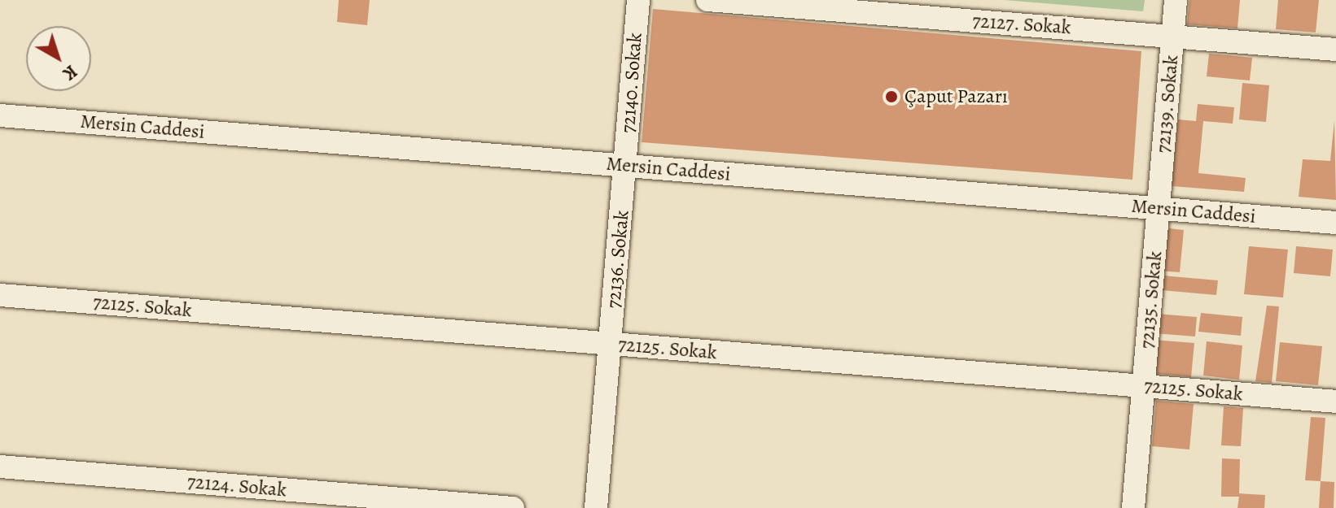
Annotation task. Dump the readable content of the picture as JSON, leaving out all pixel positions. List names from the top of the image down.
{
  "streets": {
    "street": [
      "72127. Sokak",
      "72140. Sokak",
      "72139. Sokak",
      "Mersin Caddesi",
      "72136. Sokak",
      "72135. Sokak",
      "72125. Sokak",
      "72124. Sokak"
    ]
  },
  "crossings": [
    ["72127. Sokak", "72139. Sokak"],
    ["72140. Sokak", "Mersin Caddesi"],
    ["72140. Sokak", "72136. Sokak"],
    ["72139. Sokak", "Mersin Caddesi"],
    ["72139. Sokak", "72135. Sokak"],
    ["Mersin Caddesi", "72136. Sokak"],
    ["Mersin Caddesi", "72135. Sokak"],
    ["72136. Sokak", "72125. Sokak"],
    ["72135. Sokak", "72125. Sokak"]
  ],
  "places": ["Çaput Pazarı"],
  "north": "bottom right"
}
